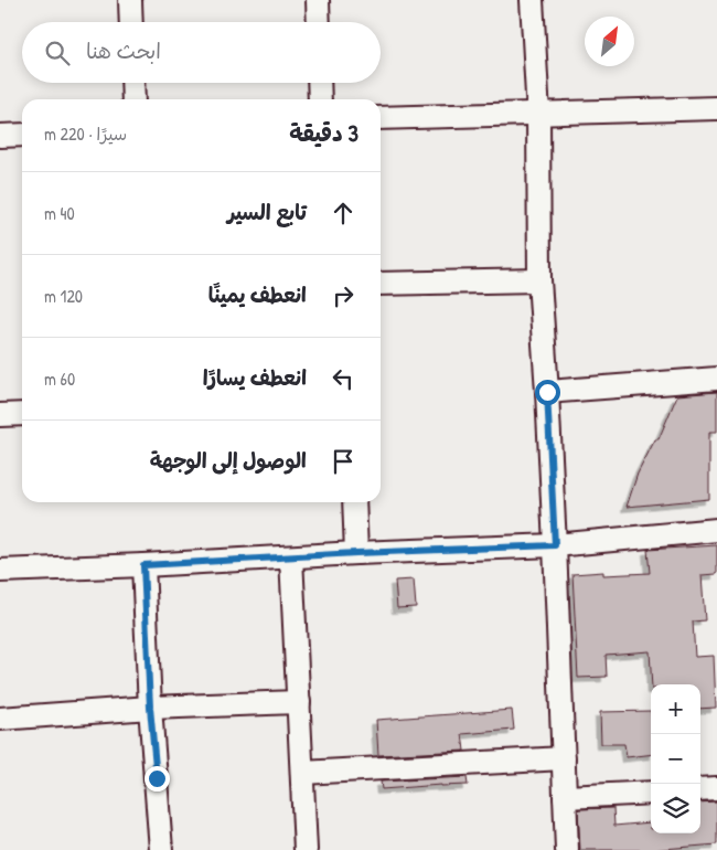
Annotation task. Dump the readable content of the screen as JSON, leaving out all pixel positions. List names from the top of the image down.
{
  "north": "top right",
  "page": {
    "search": "ابحث هنا",
    "heading": ["3 دقيقة", "سيرًا · 220 m"],
    "list": [
      ["تابع السير", "40 m"],
      ["انعطف يمينًا", "120 m"],
      ["انعطف يسارًا", "60 m"],
      "الوصول إلى الوجهة"
    ],
    "map_buttons": ["+", "−"]
  }
}
